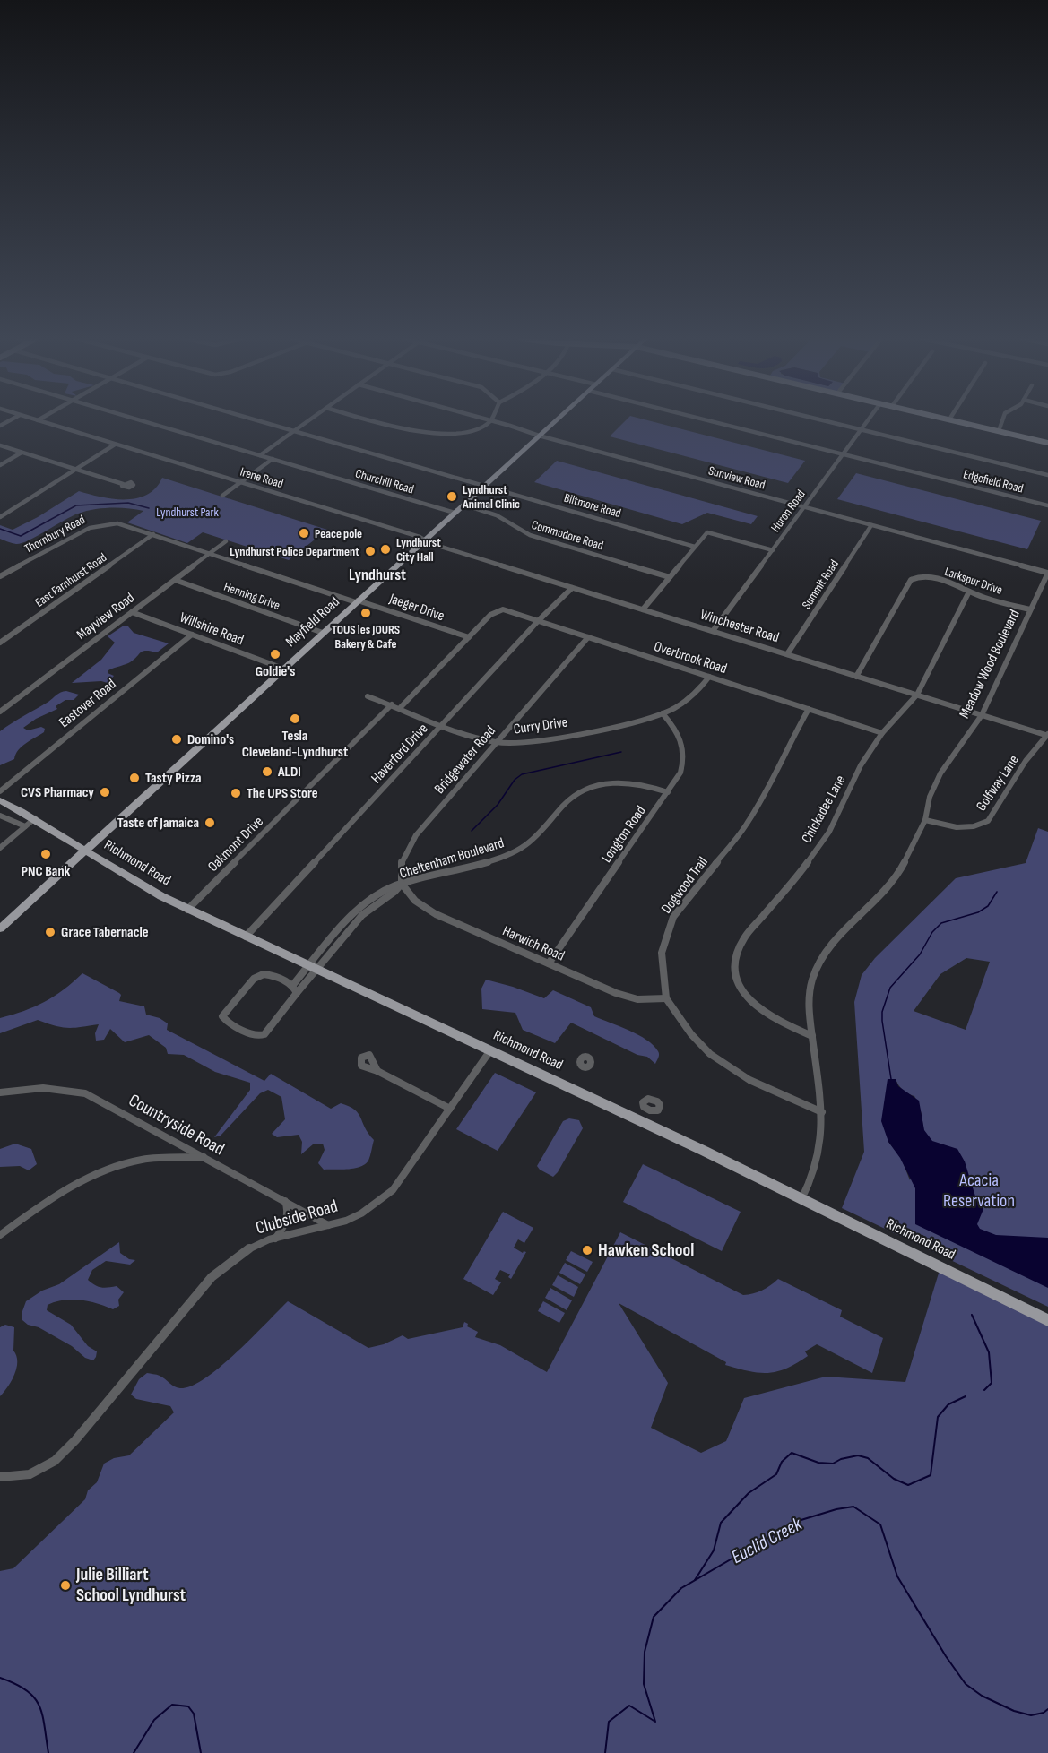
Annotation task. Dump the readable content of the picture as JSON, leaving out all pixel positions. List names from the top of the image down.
{
  "streets": {
    "main road": ["Mayfield Road", "Richmond Road"],
    "street": [
      "Irene Road",
      "Sunview Road",
      "Churchill Road",
      "Edgefield Road",
      "Biltmore Road",
      "Huron Road",
      "Thornbury Road",
      "Commodore Road",
      "East Farnhurst Road",
      "Larkspur Drive",
      "Summit Road",
      "Henning Drive",
      "Jaeger Drive",
      "Mayview Road",
      "Winchester Road",
      "Willshire Road",
      "Overbrook Road",
      "Meadow Wood Boulevard",
      "Eastover Road",
      "Curry Drive",
      "Haverford Drive",
      "Bridgewater Road",
      "Golfway Lane",
      "Chickadee Lane",
      "Longton Road",
      "Oakmont Drive",
      "Cheltenham Boulevard",
      "Dogwood Trail",
      "Harwich Road",
      "Countryside Road",
      "Clubside Road"
    ]
  },
  "crossings": [
    ["Irene Road", "Mayfield Road"],
    ["Irene Road", "Winchester Road"],
    ["Sunview Road", "Huron Road"],
    ["Sunview Road", "Summit Road"],
    ["Sunview Road", "Mayfield Road"],
    ["Sunview Road", "Meadow Wood Boulevard"],
    ["Churchill Road", "Mayfield Road"],
    ["Edgefield Road", "Huron Road"],
    ["Biltmore Road", "Mayfield Road"],
    ["Huron Road", "Winchester Road"],
    ["Thornbury Road", "East Farnhurst Road"],
    ["Thornbury Road", "Jaeger Drive"],
    ["Thornbury Road", "Mayview Road"],
    ["Commodore Road", "Mayfield Road"],
    ["Larkspur Drive", "Winchester Road"],
    ["Larkspur Drive", "Meadow Wood Boulevard"],
    ["Larkspur Drive", "Chickadee Lane"],
    ["Summit Road", "Winchester Road"],
    ["Henning Drive", "Mayview Road"],
    ["Henning Drive", "Mayfield Road"],
    ["Jaeger Drive", "Mayview Road"],
    ["Jaeger Drive", "Mayfield Road"],
    ["Jaeger Drive", "Overbrook Road"],
    ["Mayview Road", "Willshire Road"],
    ["Mayfield Road", "Winchester Road"],
    ["Mayfield Road", "Willshire Road"],
    ["Mayfield Road", "Richmond Road"],
    ["Winchester Road", "Meadow Wood Boulevard"],
    ["Winchester Road", "Haverford Drive"],
    ["Winchester Road", "Golfway Lane"],
    ["Winchester Road", "Chickadee Lane"],
    ["Willshire Road", "Eastover Road"],
    ["Overbrook Road", "Curry Drive"],
    ["Overbrook Road", "Haverford Drive"],
    ["Overbrook Road", "Bridgewater Road"],
    ["Overbrook Road", "Chickadee Lane"],
    ["Overbrook Road", "Dogwood Trail"],
    ["Meadow Wood Boulevard", "Golfway Lane"],
    ["Meadow Wood Boulevard", "Chickadee Lane"],
    ["Meadow Wood Boulevard", "Richmond Road"],
    ["Meadow Wood Boulevard", "Dogwood Trail"],
    ["Curry Drive", "Haverford Drive"],
    ["Curry Drive", "Bridgewater Road"],
    ["Curry Drive", "Longton Road"],
    ["Curry Drive", "Oakmont Drive"],
    ["Haverford Drive", "Richmond Road"],
    ["Bridgewater Road", "Cheltenham Boulevard"],
    ["Bridgewater Road", "Harwich Road"],
    ["Longton Road", "Cheltenham Boulevard"],
    ["Longton Road", "Harwich Road"],
    ["Oakmont Drive", "Richmond Road"],
    ["Cheltenham Boulevard", "Richmond Road"],
    ["Cheltenham Boulevard", "Harwich Road"],
    ["Richmond Road", "Clubside Road"],
    ["Dogwood Trail", "Harwich Road"],
    ["Countryside Road", "Clubside Road"]
  ],
  "districts": ["Lyndhurst"],
  "water": ["Euclid Creek"],
  "parks": ["Lyndhurst Park", "Acacia Reservation"],
  "places": [
    "Lyndhurst Animal Clinic",
    "Peace pole",
    "Lyndhurst City Hall",
    "Lyndhurst Police Department",
    "TOUS les JOURS Bakery & Cafe",
    "Goldie's",
    "Tesla Cleveland-Lyndhurst",
    "Domino's",
    "ALDI",
    "Tasty Pizza",
    "CVS Pharmacy",
    "The UPS Store",
    "Taste of Jamaica",
    "PNC Bank",
    "Grace Tabernacle",
    "Hawken School",
    "Julie Billiart School Lyndhurst"
  ]
}
